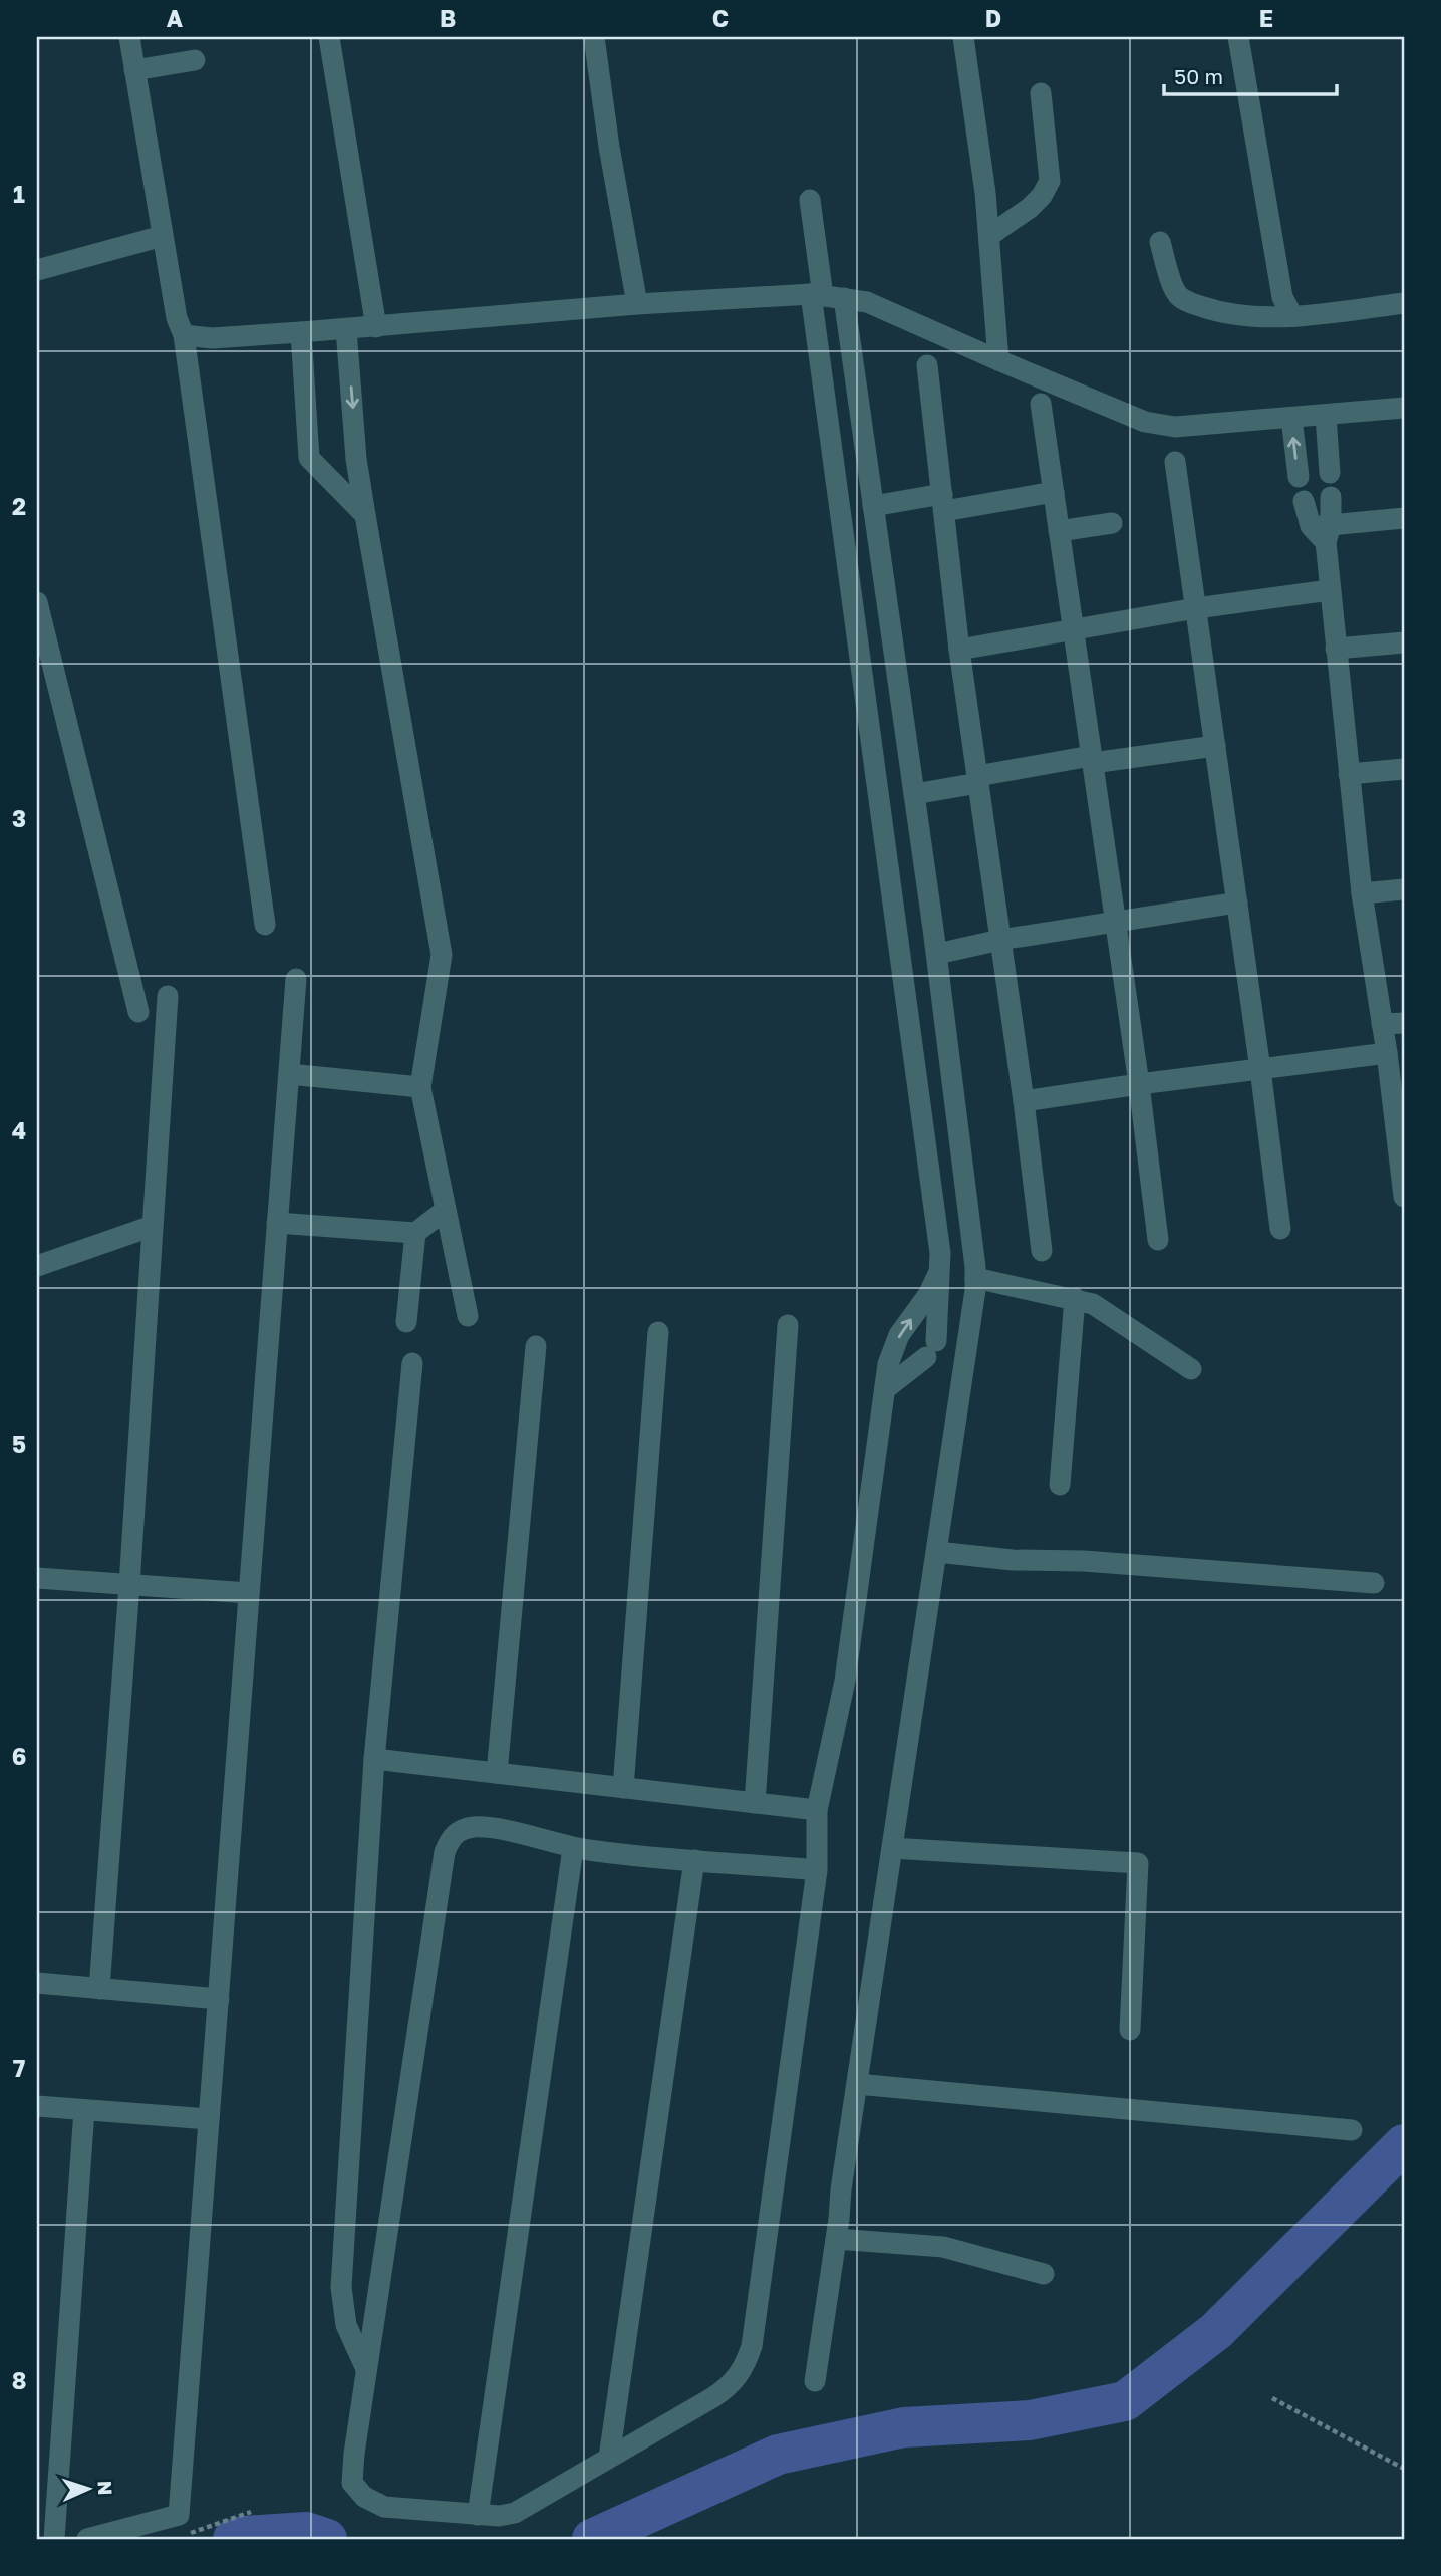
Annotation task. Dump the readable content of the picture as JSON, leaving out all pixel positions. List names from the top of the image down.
{
  "scale_bar": "50 m",
  "north": "right",
  "grid": {
    "columns": [
      "A",
      "B",
      "C",
      "D",
      "E"
    ],
    "rows": [
      "1",
      "2",
      "3",
      "4",
      "5",
      "6",
      "7",
      "8"
    ]
  }
}
